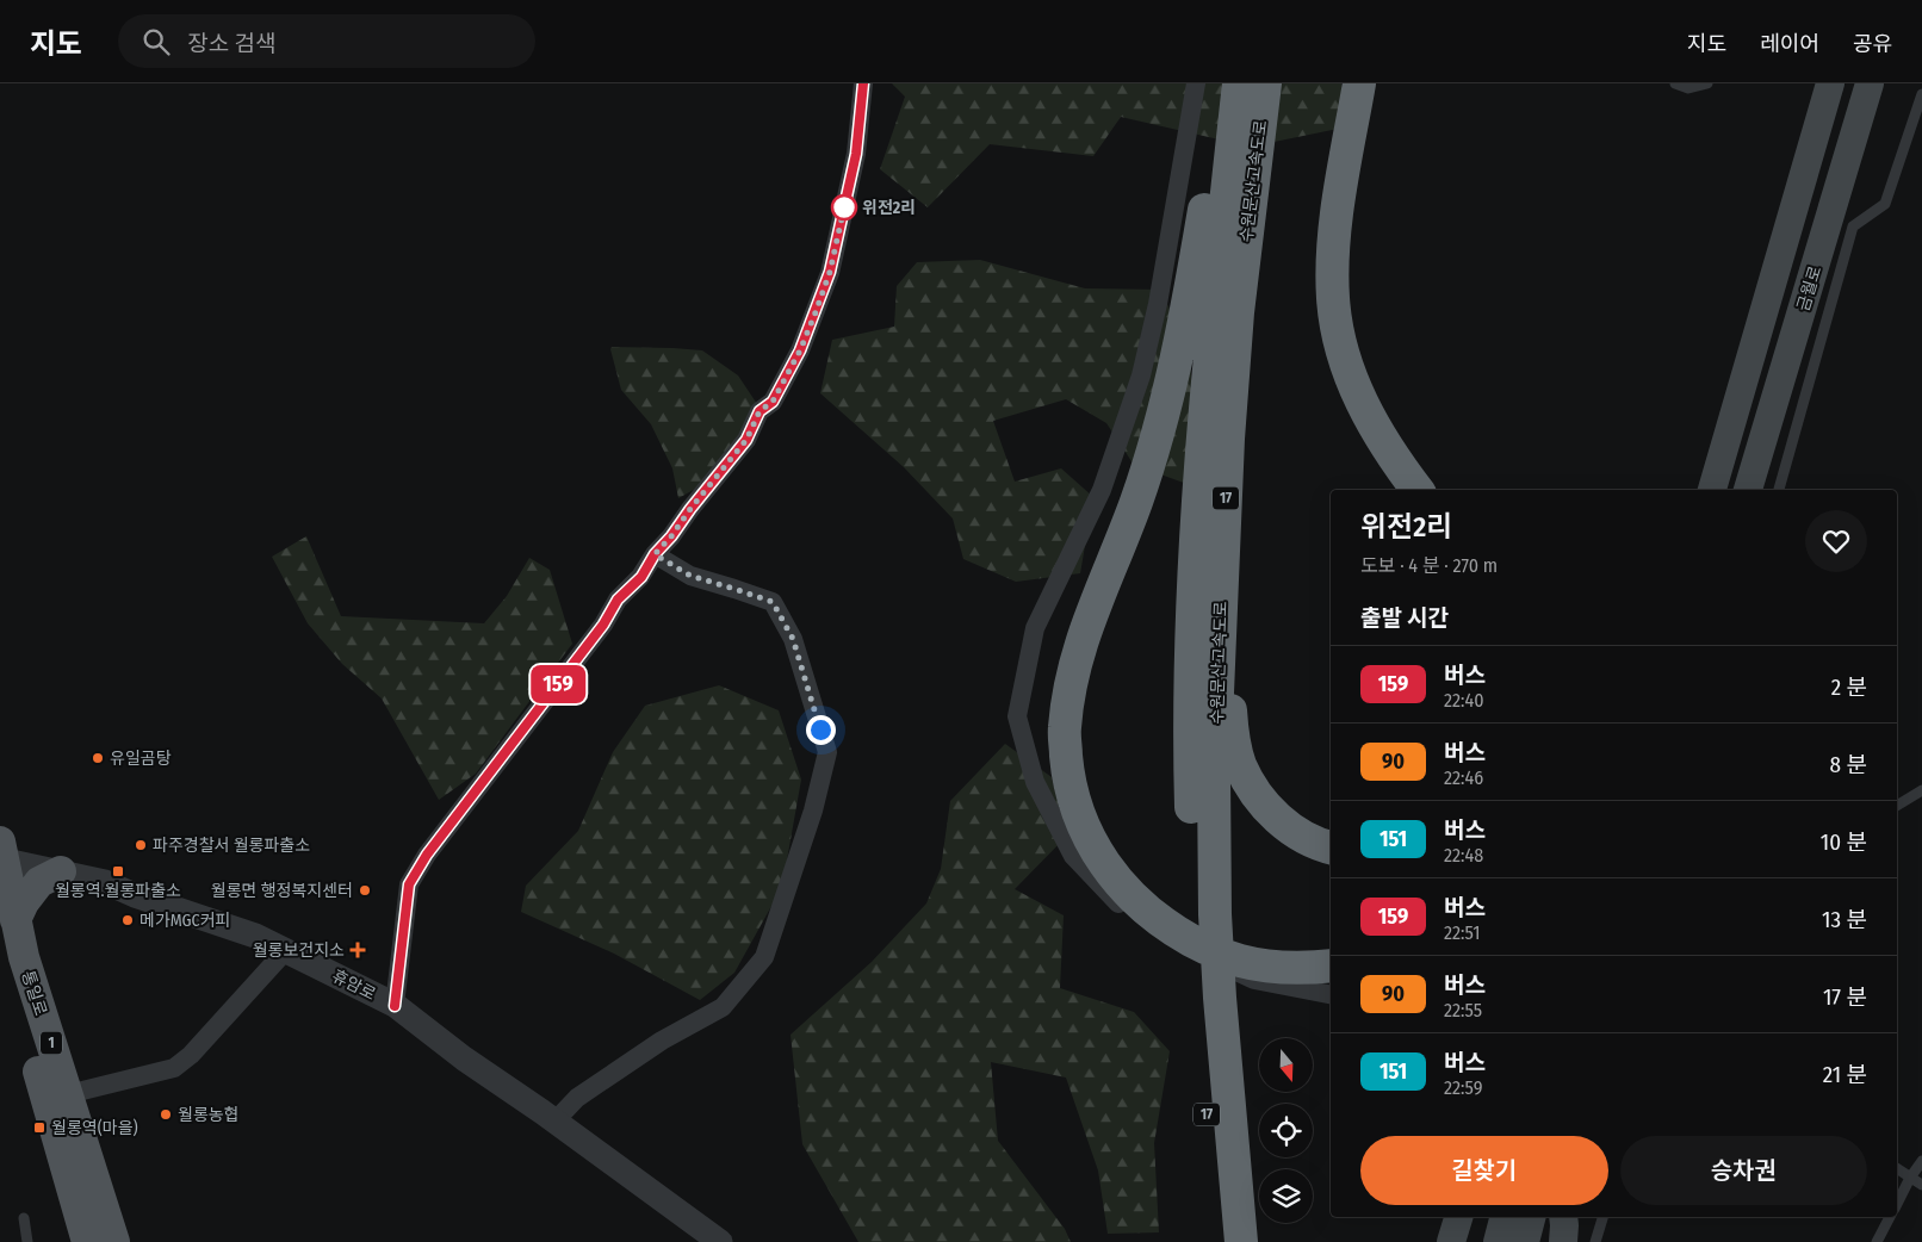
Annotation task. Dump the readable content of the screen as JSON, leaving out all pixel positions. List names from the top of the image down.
{
  "streets": {
    "highway": ["수원문산고속도로", "17"],
    "main road": ["금월로", "통일로", "1"],
    "street": ["휴암로"]
  },
  "crossings": [
    ["휴암로", "통일로"]
  ],
  "places": {
    "other": [
      "위전2리",
      "유일곰탕",
      "파주경찰서 월롱파출소",
      "월롱면 행정복지센터",
      "메가MGC커피",
      "월롱농협"
    ],
    "transit": ["월롱역.월롱파출소", "월롱역(마을)"],
    "health": ["월롱보건지소"]
  },
  "lines": ["bus line 159"],
  "north": "bottom",
  "page": {
    "header": "지도",
    "search": "장소 검색",
    "nav": ["지도", "레이어", "공유"],
    "on_map": "159",
    "heading": [
      ["위전2리", "도보 · 4 분 · 270 m"],
      "출발 시간"
    ],
    "list": [
      {
        "mark": "159",
        "name": "버스",
        "note": "22:40",
        "value": "2 분"
      },
      {
        "mark": "90",
        "name": "버스",
        "note": "22:46",
        "value": "8 분"
      },
      {
        "mark": "151",
        "name": "버스",
        "note": "22:48",
        "value": "10 분"
      },
      {
        "mark": "159",
        "name": "버스",
        "note": "22:51",
        "value": "13 분"
      },
      {
        "mark": "90",
        "name": "버스",
        "note": "22:55",
        "value": "17 분"
      },
      {
        "mark": "151",
        "name": "버스",
        "note": "22:59",
        "value": "21 분"
      }
    ],
    "buttons": ["길찾기", "승차권"]
  }
}
